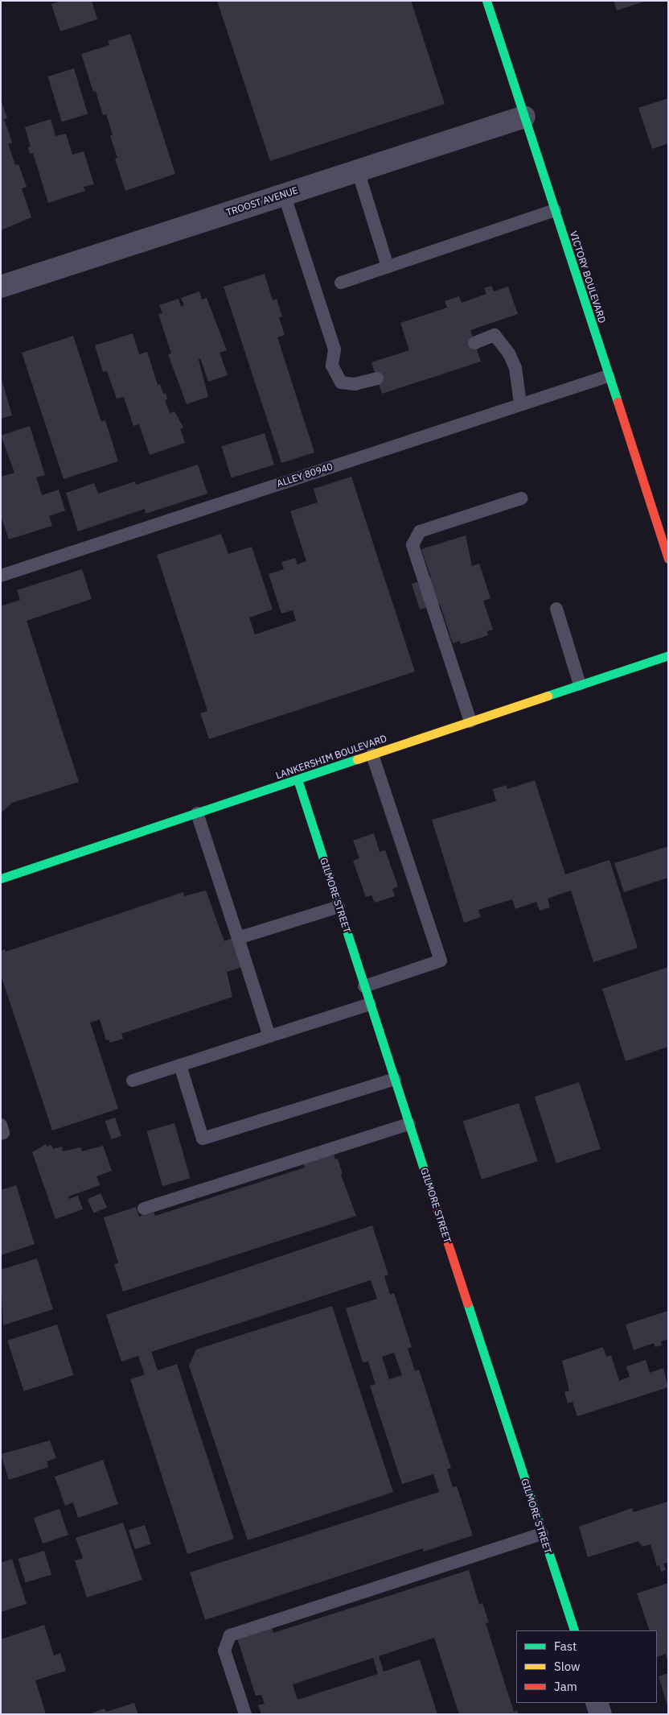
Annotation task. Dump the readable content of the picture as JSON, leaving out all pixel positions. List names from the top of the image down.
{
  "streets": {
    "main road": ["VICTORY BOULEVARD", "LANKERSHIM BOULEVARD", "GILMORE STREET"],
    "street": ["TROOST AVENUE"],
    "lane": ["ALLEY 80940"]
  },
  "crossings": [
    ["TROOST AVENUE", "VICTORY BOULEVARD"],
    ["VICTORY BOULEVARD", "ALLEY 80940"],
    ["LANKERSHIM BOULEVARD", "GILMORE STREET"]
  ],
  "legend": ["Fast", "Slow", "Jam"]
}
